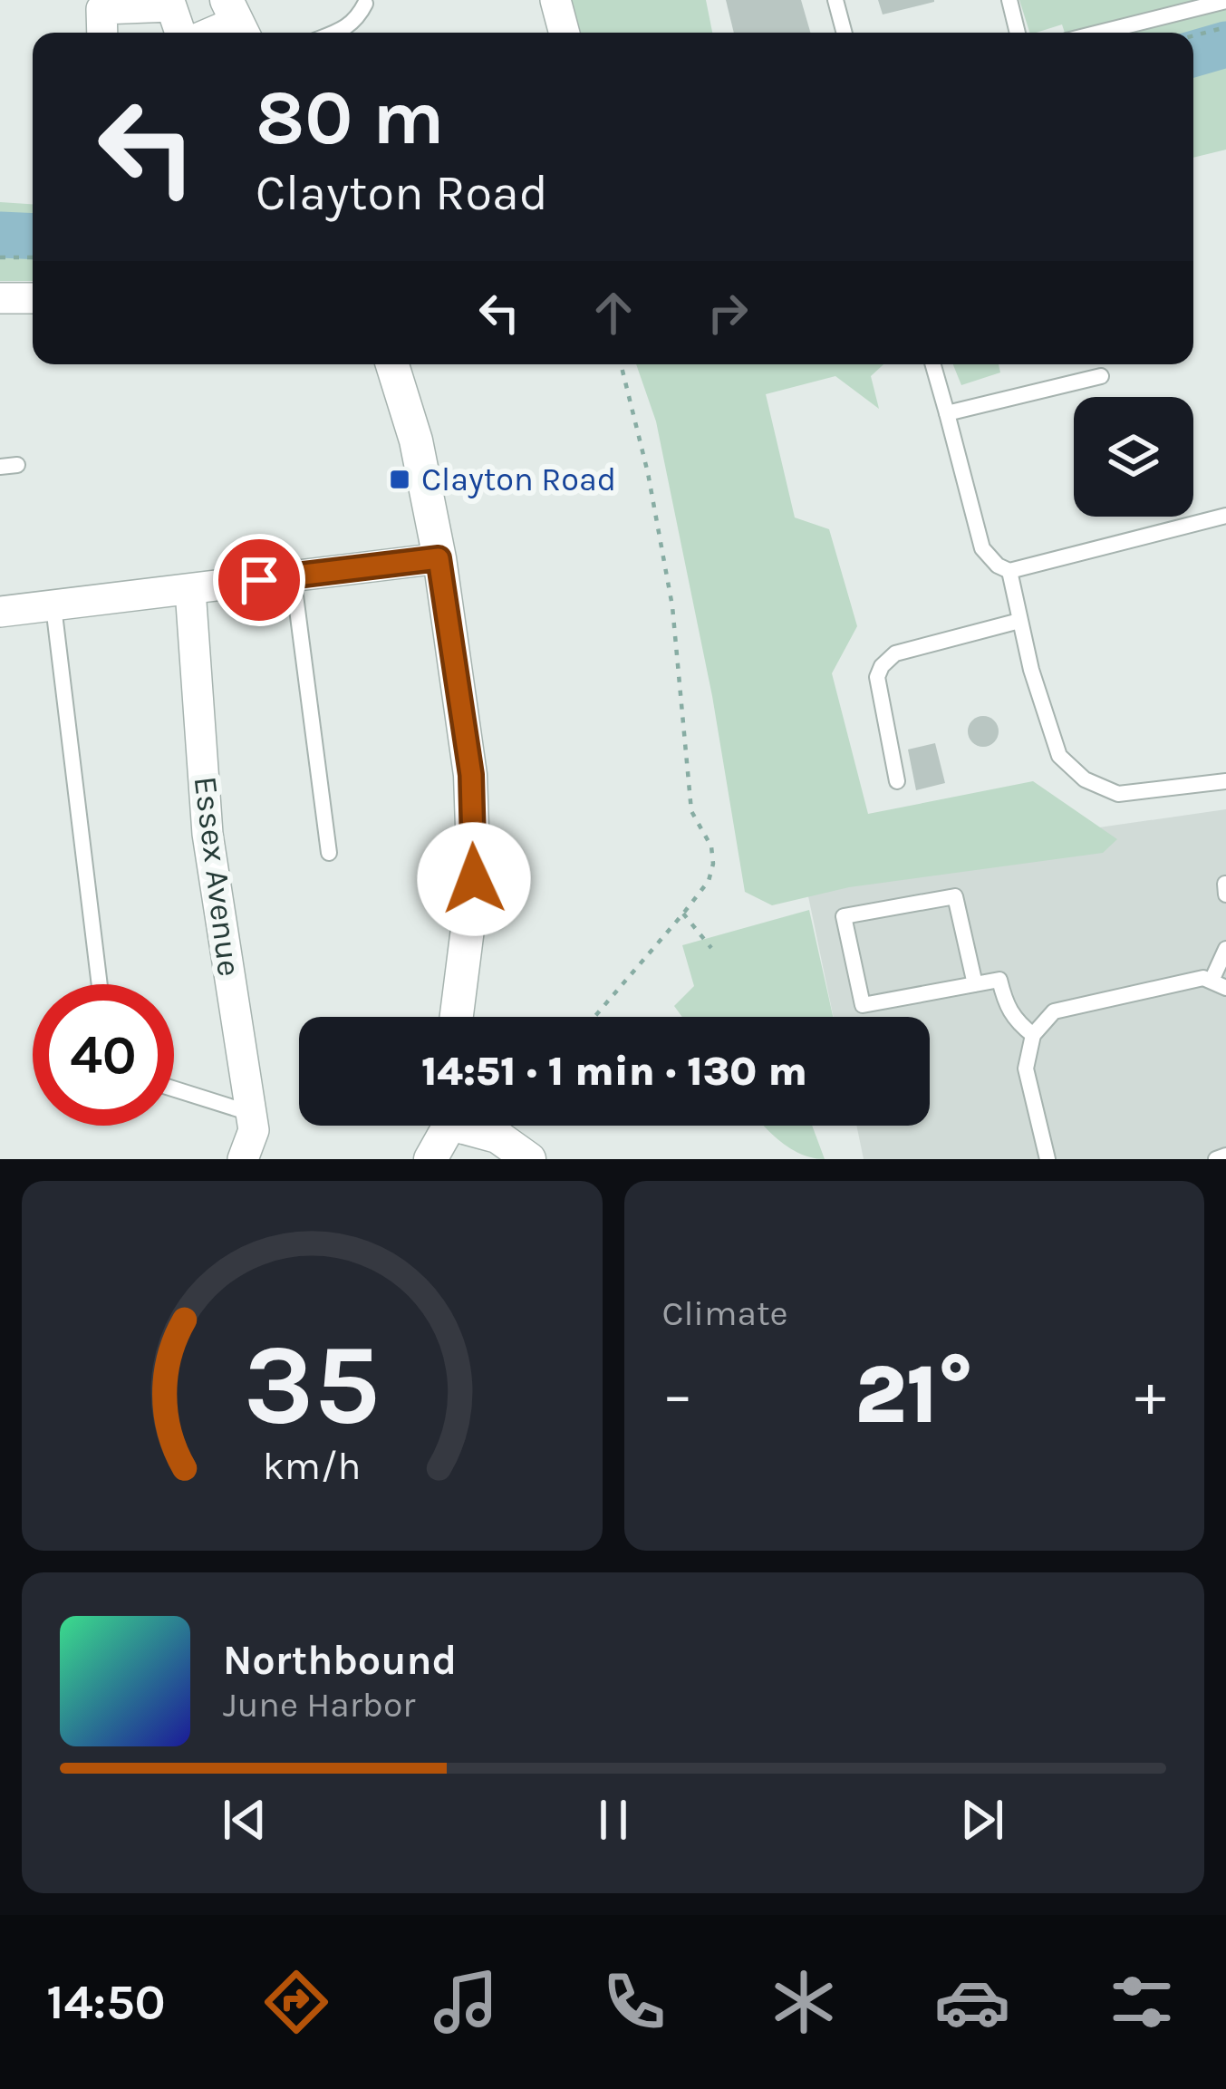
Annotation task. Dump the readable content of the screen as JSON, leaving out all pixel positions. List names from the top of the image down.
{
  "streets": {
    "street": ["Essex Avenue"]
  },
  "places": {
    "transit": ["Clayton Road"]
  },
  "page": {
    "turn": ["80 m", "Clayton Road"],
    "limit": "40",
    "trip": "14:51 · 1 min · 130 m",
    "tile": "Climate",
    "heat": ["−", "21°", "+"],
    "song": ["Northbound", "June Harbor"],
    "tabs": "14:50",
    "gauge": ["35", "km/h"]
  }
}
